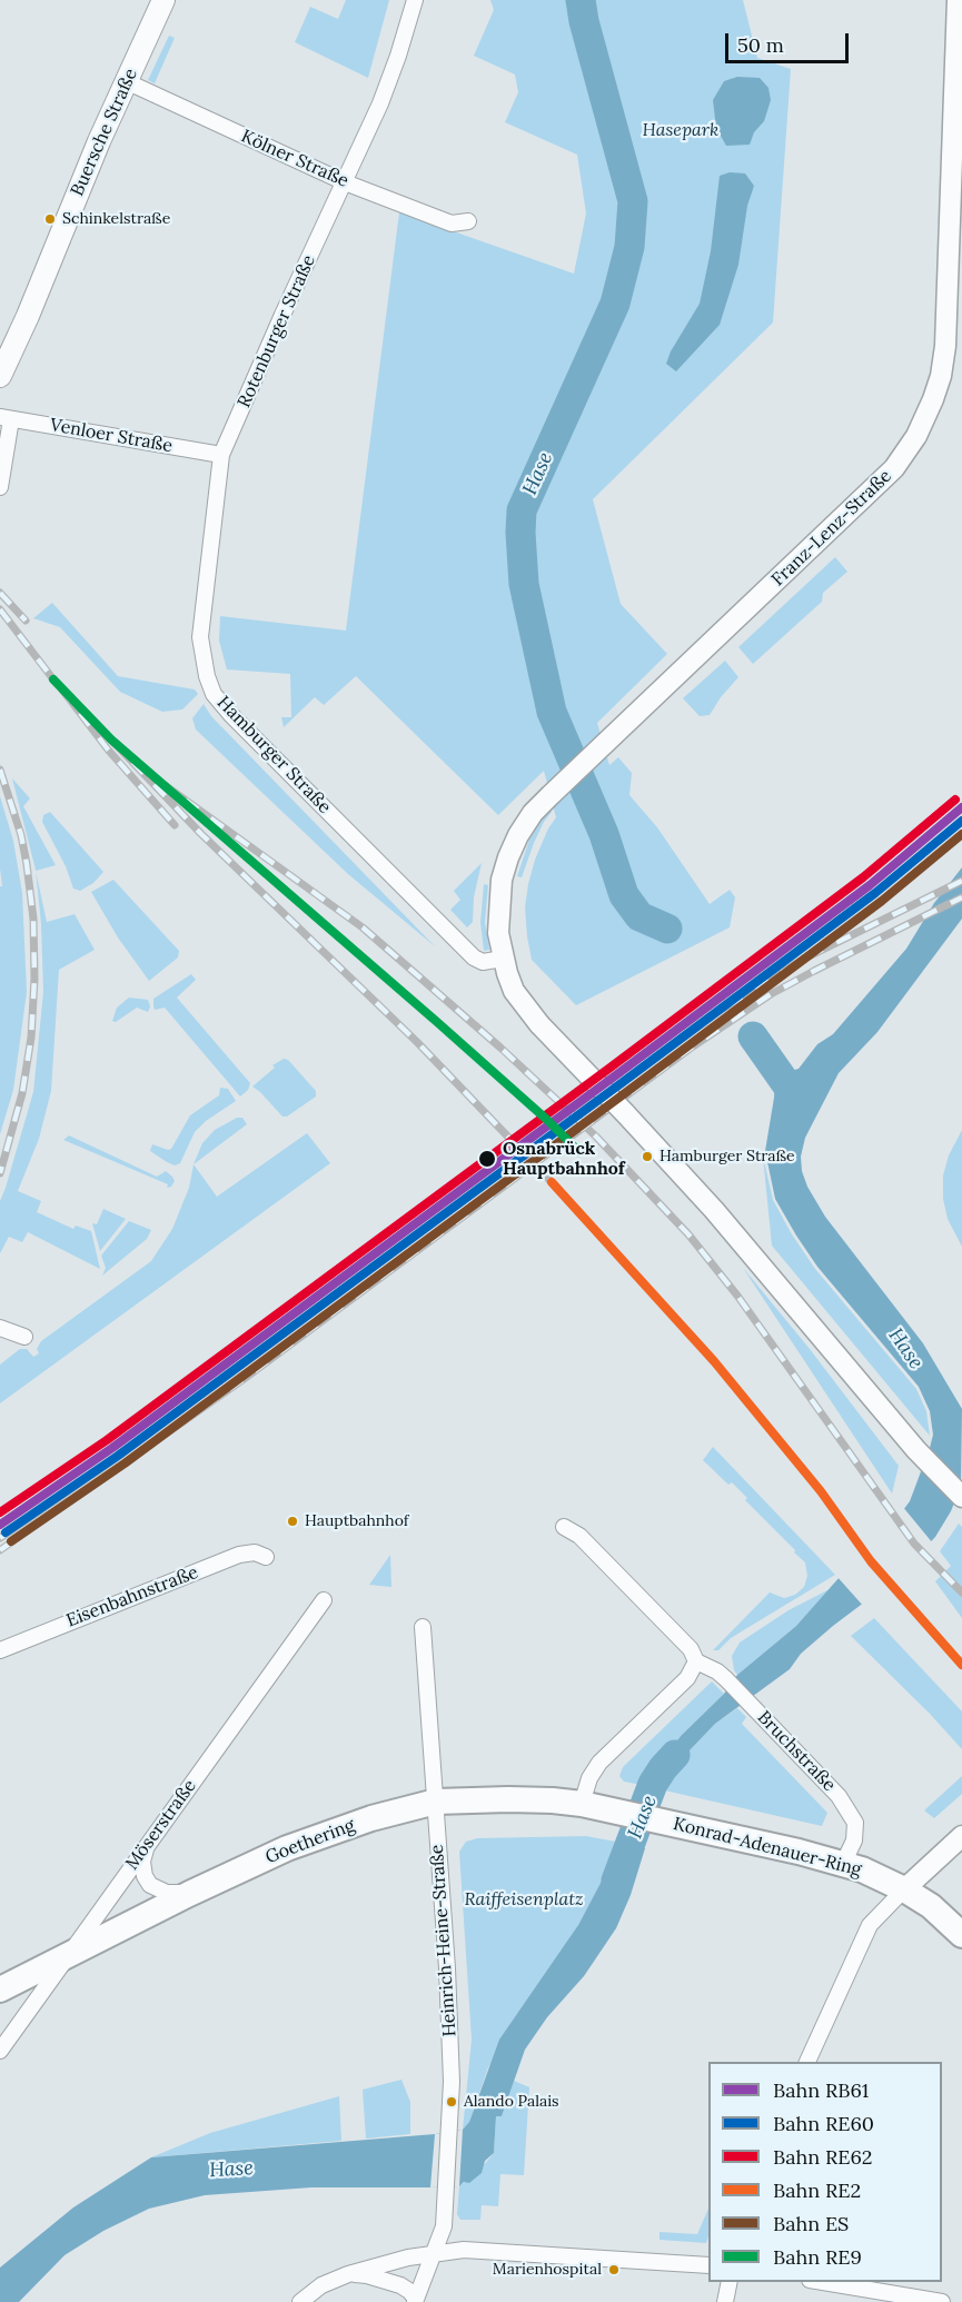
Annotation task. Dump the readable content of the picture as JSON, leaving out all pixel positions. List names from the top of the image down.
{
  "streets": {
    "main road": ["Buersche Straße", "Goethering", "Konrad-Adenauer-Ring"],
    "street": [
      "Kölner Straße",
      "Rotenburger Straße",
      "Venloer Straße",
      "Franz-Lenz-Straße",
      "Hamburger Straße",
      "Eisenbahnstraße",
      "Bruchstraße",
      "Möserstraße",
      "Heinrich-Heine-Straße"
    ]
  },
  "crossings": [
    ["Buersche Straße", "Kölner Straße"],
    ["Kölner Straße", "Rotenburger Straße"],
    ["Rotenburger Straße", "Venloer Straße"],
    ["Rotenburger Straße", "Hamburger Straße"],
    ["Franz-Lenz-Straße", "Hamburger Straße"],
    ["Bruchstraße", "Konrad-Adenauer-Ring"],
    ["Möserstraße", "Goethering"],
    ["Goethering", "Konrad-Adenauer-Ring"],
    ["Goethering", "Heinrich-Heine-Straße"],
    ["Konrad-Adenauer-Ring", "Heinrich-Heine-Straße"]
  ],
  "water": ["Hase"],
  "parks": ["Hasepark", "Raiffeisenplatz"],
  "places": [
    "Schinkelstraße",
    "Hamburger Straße",
    "Osnabrück Hauptbahnhof",
    "Hauptbahnhof",
    "Alando Palais",
    "Marienhospital"
  ],
  "lines": [
    "rail line RE9",
    "rail line RE62",
    "rail line RB61",
    "rail line RE60",
    "rail line ES",
    "rail line RE2"
  ],
  "legend": [
    "Bahn RB61",
    "Bahn RE60",
    "Bahn RE62",
    "Bahn RE2",
    "Bahn ES",
    "Bahn RE9"
  ],
  "scale_bar": "50 m"
}
